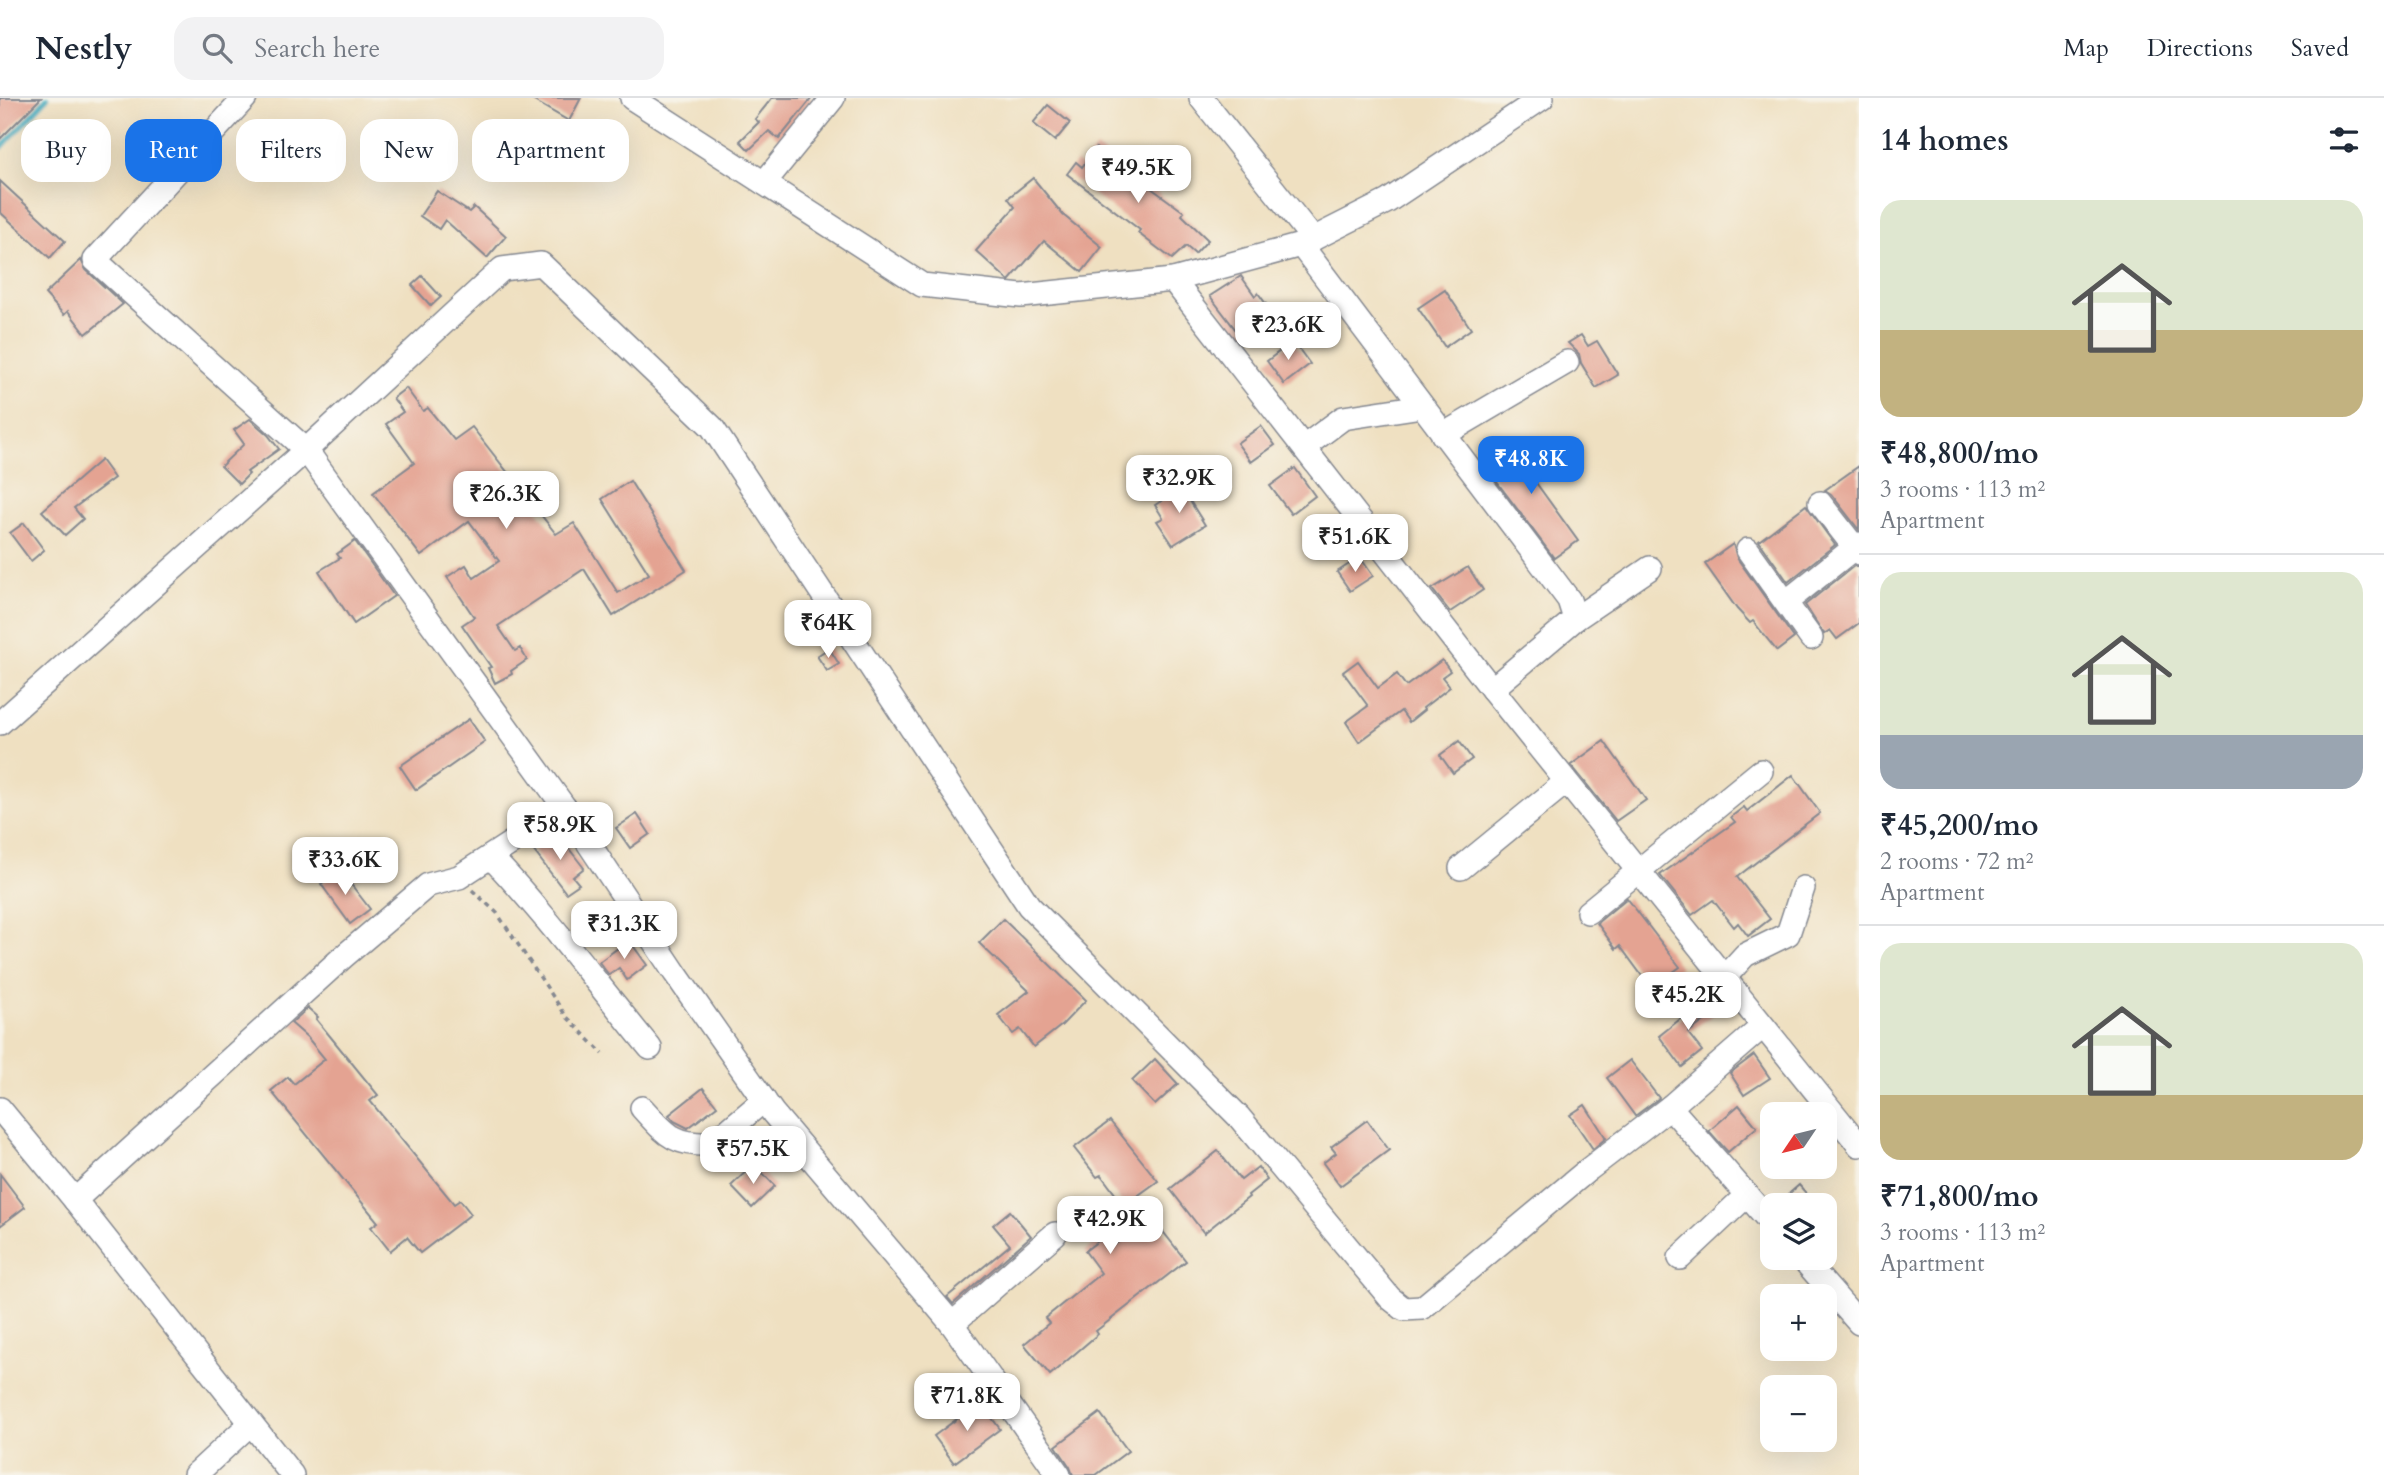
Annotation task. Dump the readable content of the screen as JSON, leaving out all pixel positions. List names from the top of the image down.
{
  "north": "bottom left",
  "page": {
    "header": "Nestly",
    "search": "Search here",
    "nav": ["Map", "Directions", "Saved"],
    "heading": "14 homes",
    "chip": [
      "Buy",
      "Rent",
      "Filters",
      "New",
      "Apartment"
    ],
    "price": [
      "₹49.5K",
      "₹23.6K",
      "₹48.8K",
      "₹32.9K",
      "₹26.3K",
      "₹51.6K",
      "₹64K",
      "₹58.9K",
      "₹33.6K",
      "₹31.3K",
      "₹45.2K",
      "₹57.5K",
      "₹42.9K",
      "₹71.8K"
    ],
    "list": [
      {
        "name": "₹48,800/mo",
        "note": "3 rooms · 113 m² · Apartment"
      },
      {
        "name": "₹45,200/mo",
        "note": "2 rooms · 72 m² · Apartment"
      },
      {
        "name": "₹71,800/mo",
        "note": "3 rooms · 113 m² · Apartment"
      }
    ],
    "map_buttons": ["+", "−"]
  }
}
